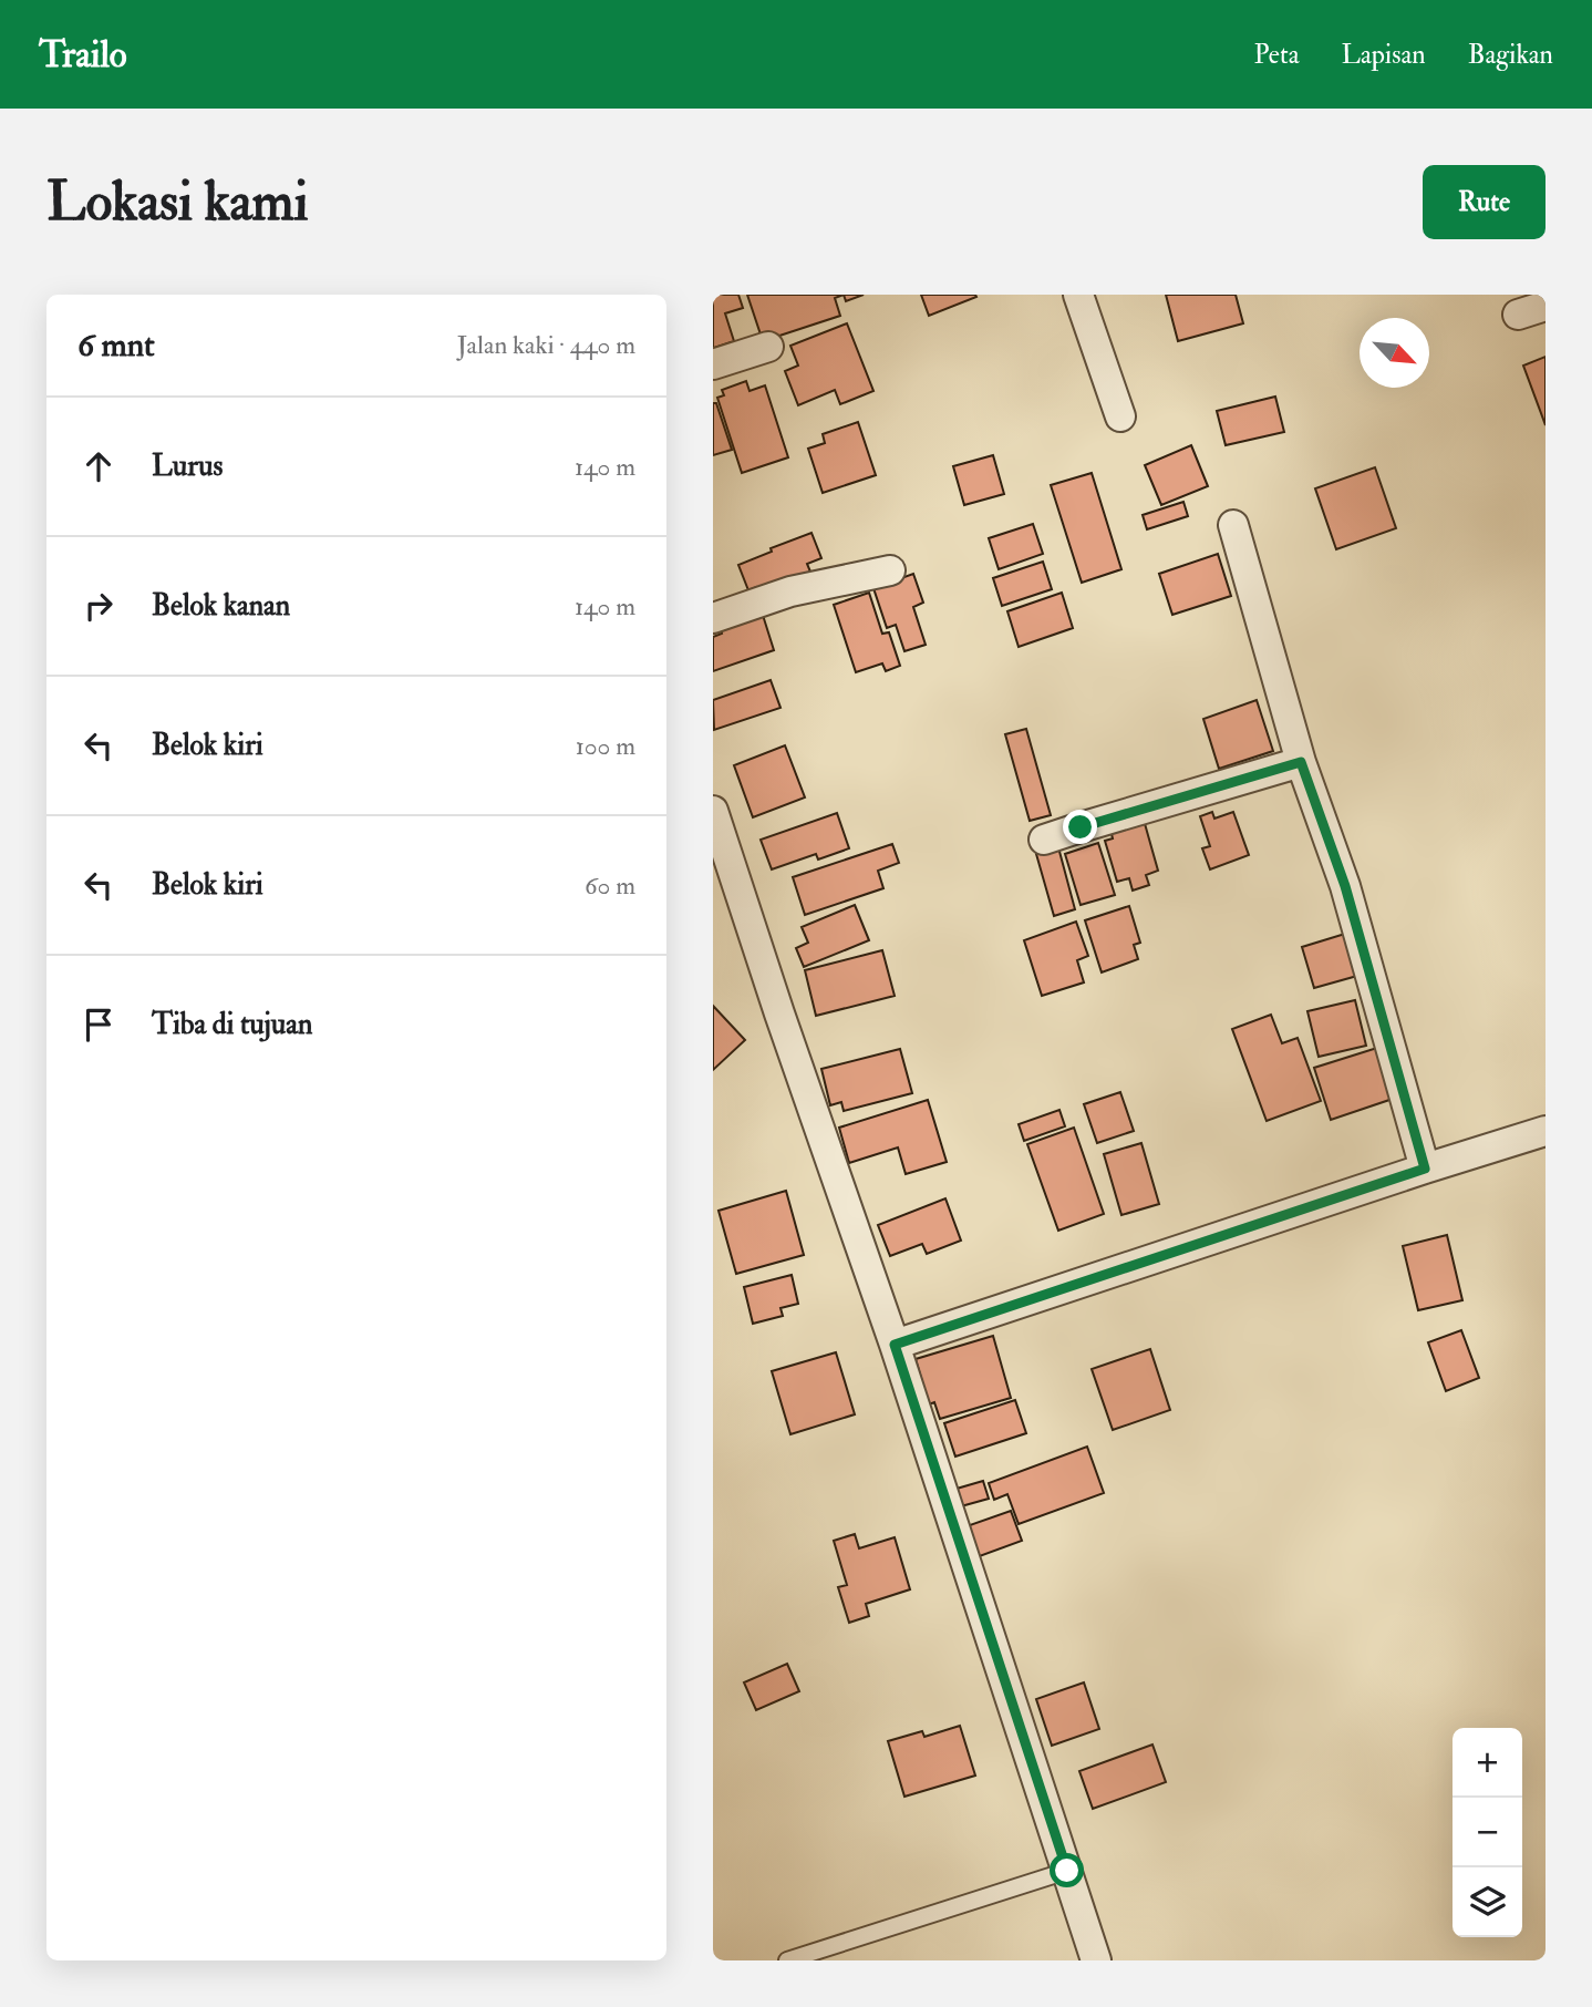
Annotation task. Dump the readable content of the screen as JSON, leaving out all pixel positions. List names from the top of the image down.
{
  "north": "bottom right",
  "page": {
    "header": "Trailo",
    "nav": ["Peta", "Lapisan", "Bagikan"],
    "buttons": "Rute",
    "title": "Lokasi kami",
    "heading": ["6 mnt", "Jalan kaki · 440 m"],
    "list": [
      ["Lurus", "140 m"],
      ["Belok kanan", "140 m"],
      ["Belok kiri", "100 m"],
      ["Belok kiri", "60 m"],
      "Tiba di tujuan"
    ],
    "map_buttons": ["+", "−"]
  }
}
